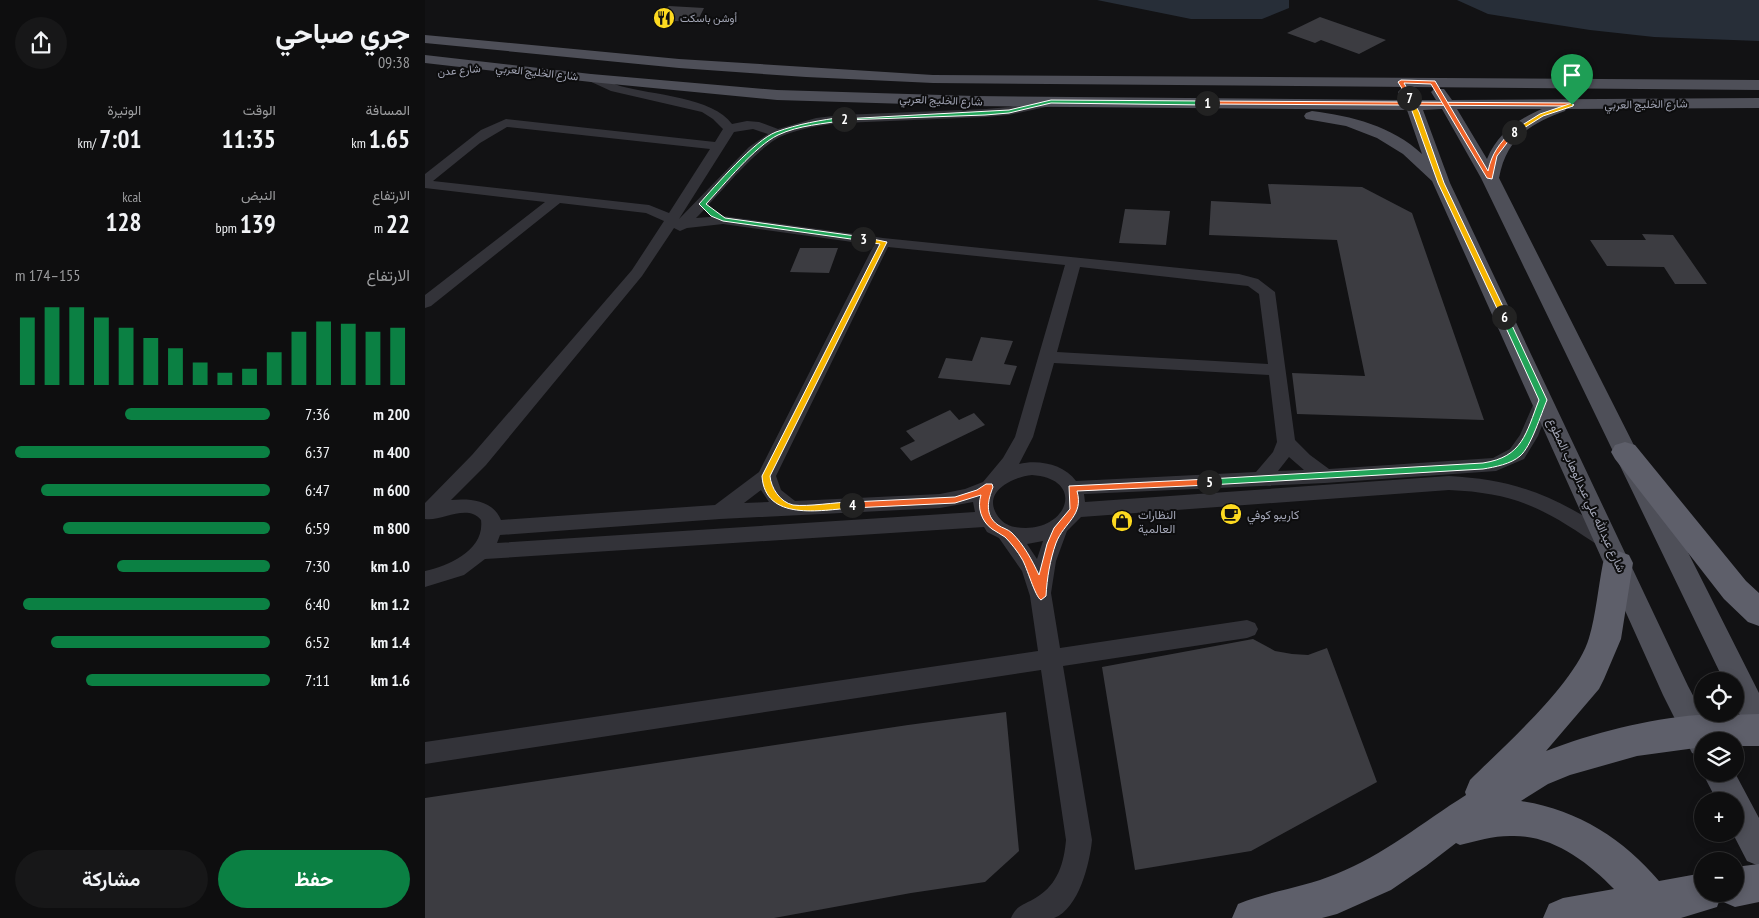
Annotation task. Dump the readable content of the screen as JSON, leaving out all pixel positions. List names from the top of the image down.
{
  "streets": {
    "main road": ["شارع عدن", "شارع الخليج العربي", "شارع عبدالله علي عبدالوهاب المطوع"]
  },
  "crossings": [
    ["شارع عدن", "شارع الخليج العربي"],
    ["شارع الخليج العربي", "شارع عبدالله علي عبدالوهاب المطوع"]
  ],
  "places": {
    "restaurant": ["أوشن باسكت"],
    "cafe": ["كاريبو كوفي"],
    "shop": ["النظارات العالمية"]
  },
  "page": {
    "heading": ["جري صباحي", "09:38"],
    "stats": [
      ["المسافة", "1.65 km"],
      ["الوقت", "11:35"],
      ["الوتيرة", "7:01 /km"],
      ["الارتفاع", "22 m"],
      ["النبض", "139 bpm"],
      ["kcal", "128"]
    ],
    "pins": [
      "7",
      "1",
      "2",
      "8",
      "3",
      "6",
      "5",
      "4"
    ],
    "chart": ["الارتفاع", "155–174 m"],
    "list": [
      {
        "name": "200 m",
        "note": "7:36"
      },
      {
        "name": "400 m",
        "note": "6:37"
      },
      {
        "name": "600 m",
        "note": "6:47"
      },
      {
        "name": "800 m",
        "note": "6:59"
      },
      {
        "name": "1.0 km",
        "note": "7:30"
      },
      {
        "name": "1.2 km",
        "note": "6:40"
      },
      {
        "name": "1.4 km",
        "note": "6:52"
      },
      {
        "name": "1.6 km",
        "note": "7:11"
      }
    ],
    "map_buttons": ["+", "−"],
    "buttons": ["حفظ", "مشاركة"]
  }
}
